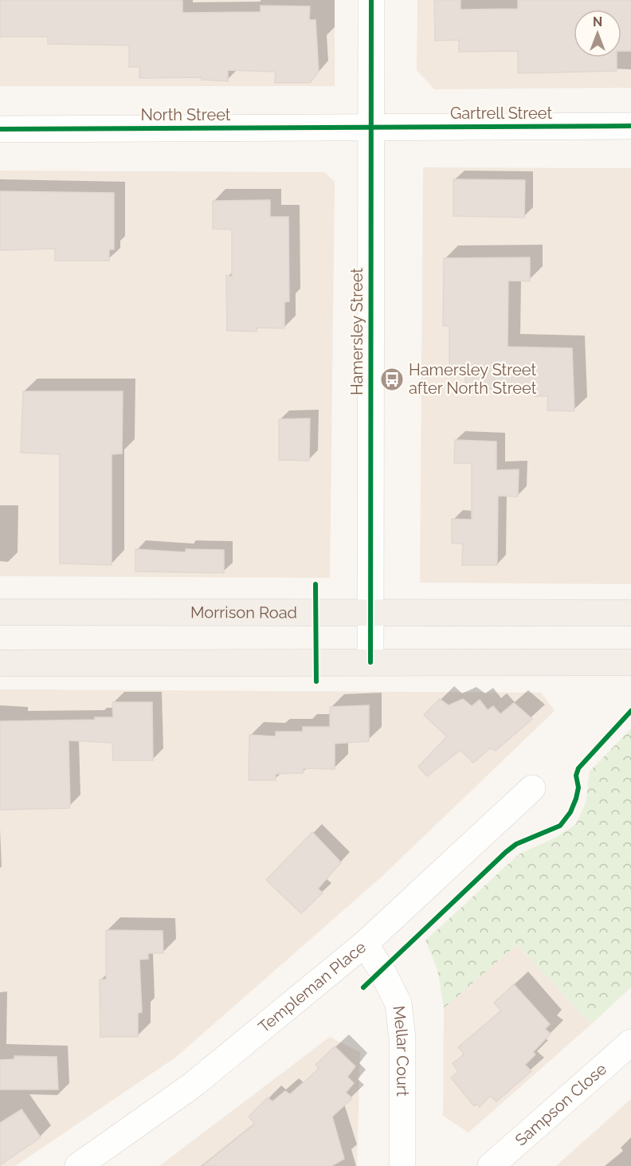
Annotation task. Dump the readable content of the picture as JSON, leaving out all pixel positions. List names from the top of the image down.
{
  "streets": {
    "main road": ["Morrison Road"],
    "street": [
      "Gartrell Street",
      "North Street",
      "Hamersley Street",
      "Templeman Place",
      "Mellar Court",
      "Sampson Close"
    ]
  },
  "crossings": [
    ["Gartrell Street", "North Street"],
    ["Gartrell Street", "Hamersley Street"],
    ["North Street", "Hamersley Street"],
    ["Hamersley Street", "Morrison Road"],
    ["Templeman Place", "Mellar Court"]
  ],
  "places": {
    "bus stop": ["Hamersley Street after North Street"]
  },
  "north": "top"
}
